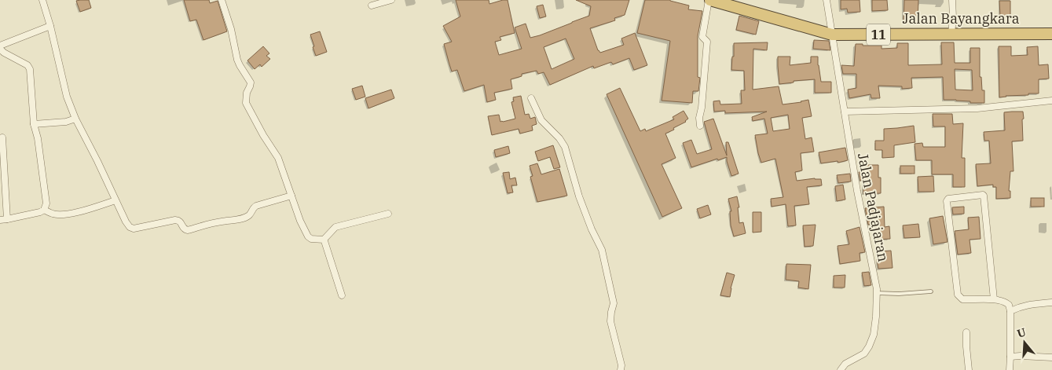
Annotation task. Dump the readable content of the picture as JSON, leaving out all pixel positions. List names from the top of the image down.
{
  "streets": {
    "highway": ["Jalan Bayangkara", "11"],
    "street": ["Jalan Padjajaran"]
  },
  "crossings": [
    ["Jalan Bayangkara", "Jalan Padjajaran"]
  ],
  "north": "top"
}
